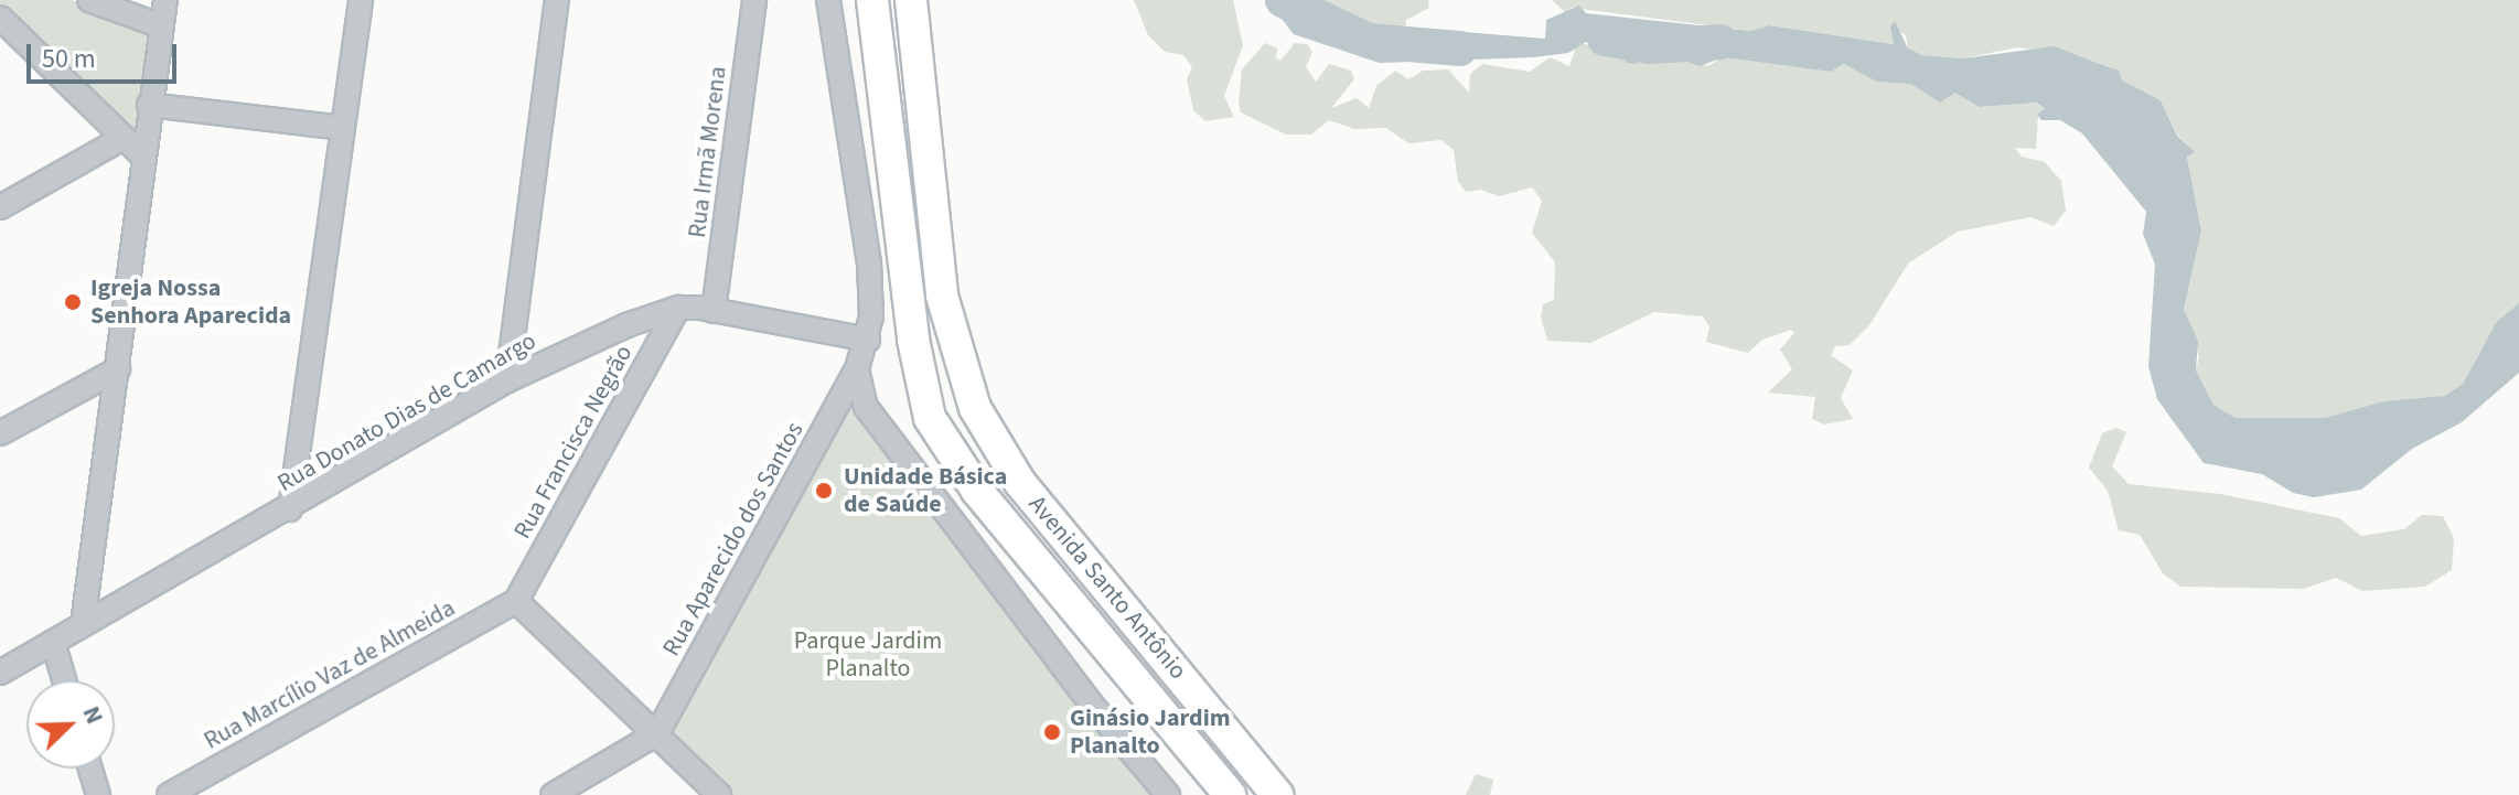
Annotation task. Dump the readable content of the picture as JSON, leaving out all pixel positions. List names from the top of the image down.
{
  "streets": {
    "street": [
      "Rua Irmã Morena",
      "Rua Donato Dias de Camargo",
      "Rua Francisca Negrão",
      "Rua Aparecido dos Santos",
      "Avenida Santo Antônio",
      "Rua Marcílio Vaz de Almeida"
    ]
  },
  "crossings": [
    ["Rua Irmã Morena", "Rua Donato Dias de Camargo"],
    ["Rua Donato Dias de Camargo", "Rua Francisca Negrão"],
    ["Rua Donato Dias de Camargo", "Rua Aparecido dos Santos"],
    ["Rua Francisca Negrão", "Rua Marcílio Vaz de Almeida"]
  ],
  "parks": ["Parque Jardim Planalto"],
  "places": ["Igreja Nossa Senhora Aparecida", "Unidade Básica de Saúde", "Ginásio Jardim Planalto"],
  "scale_bar": "50 m",
  "north": "top right"
}
